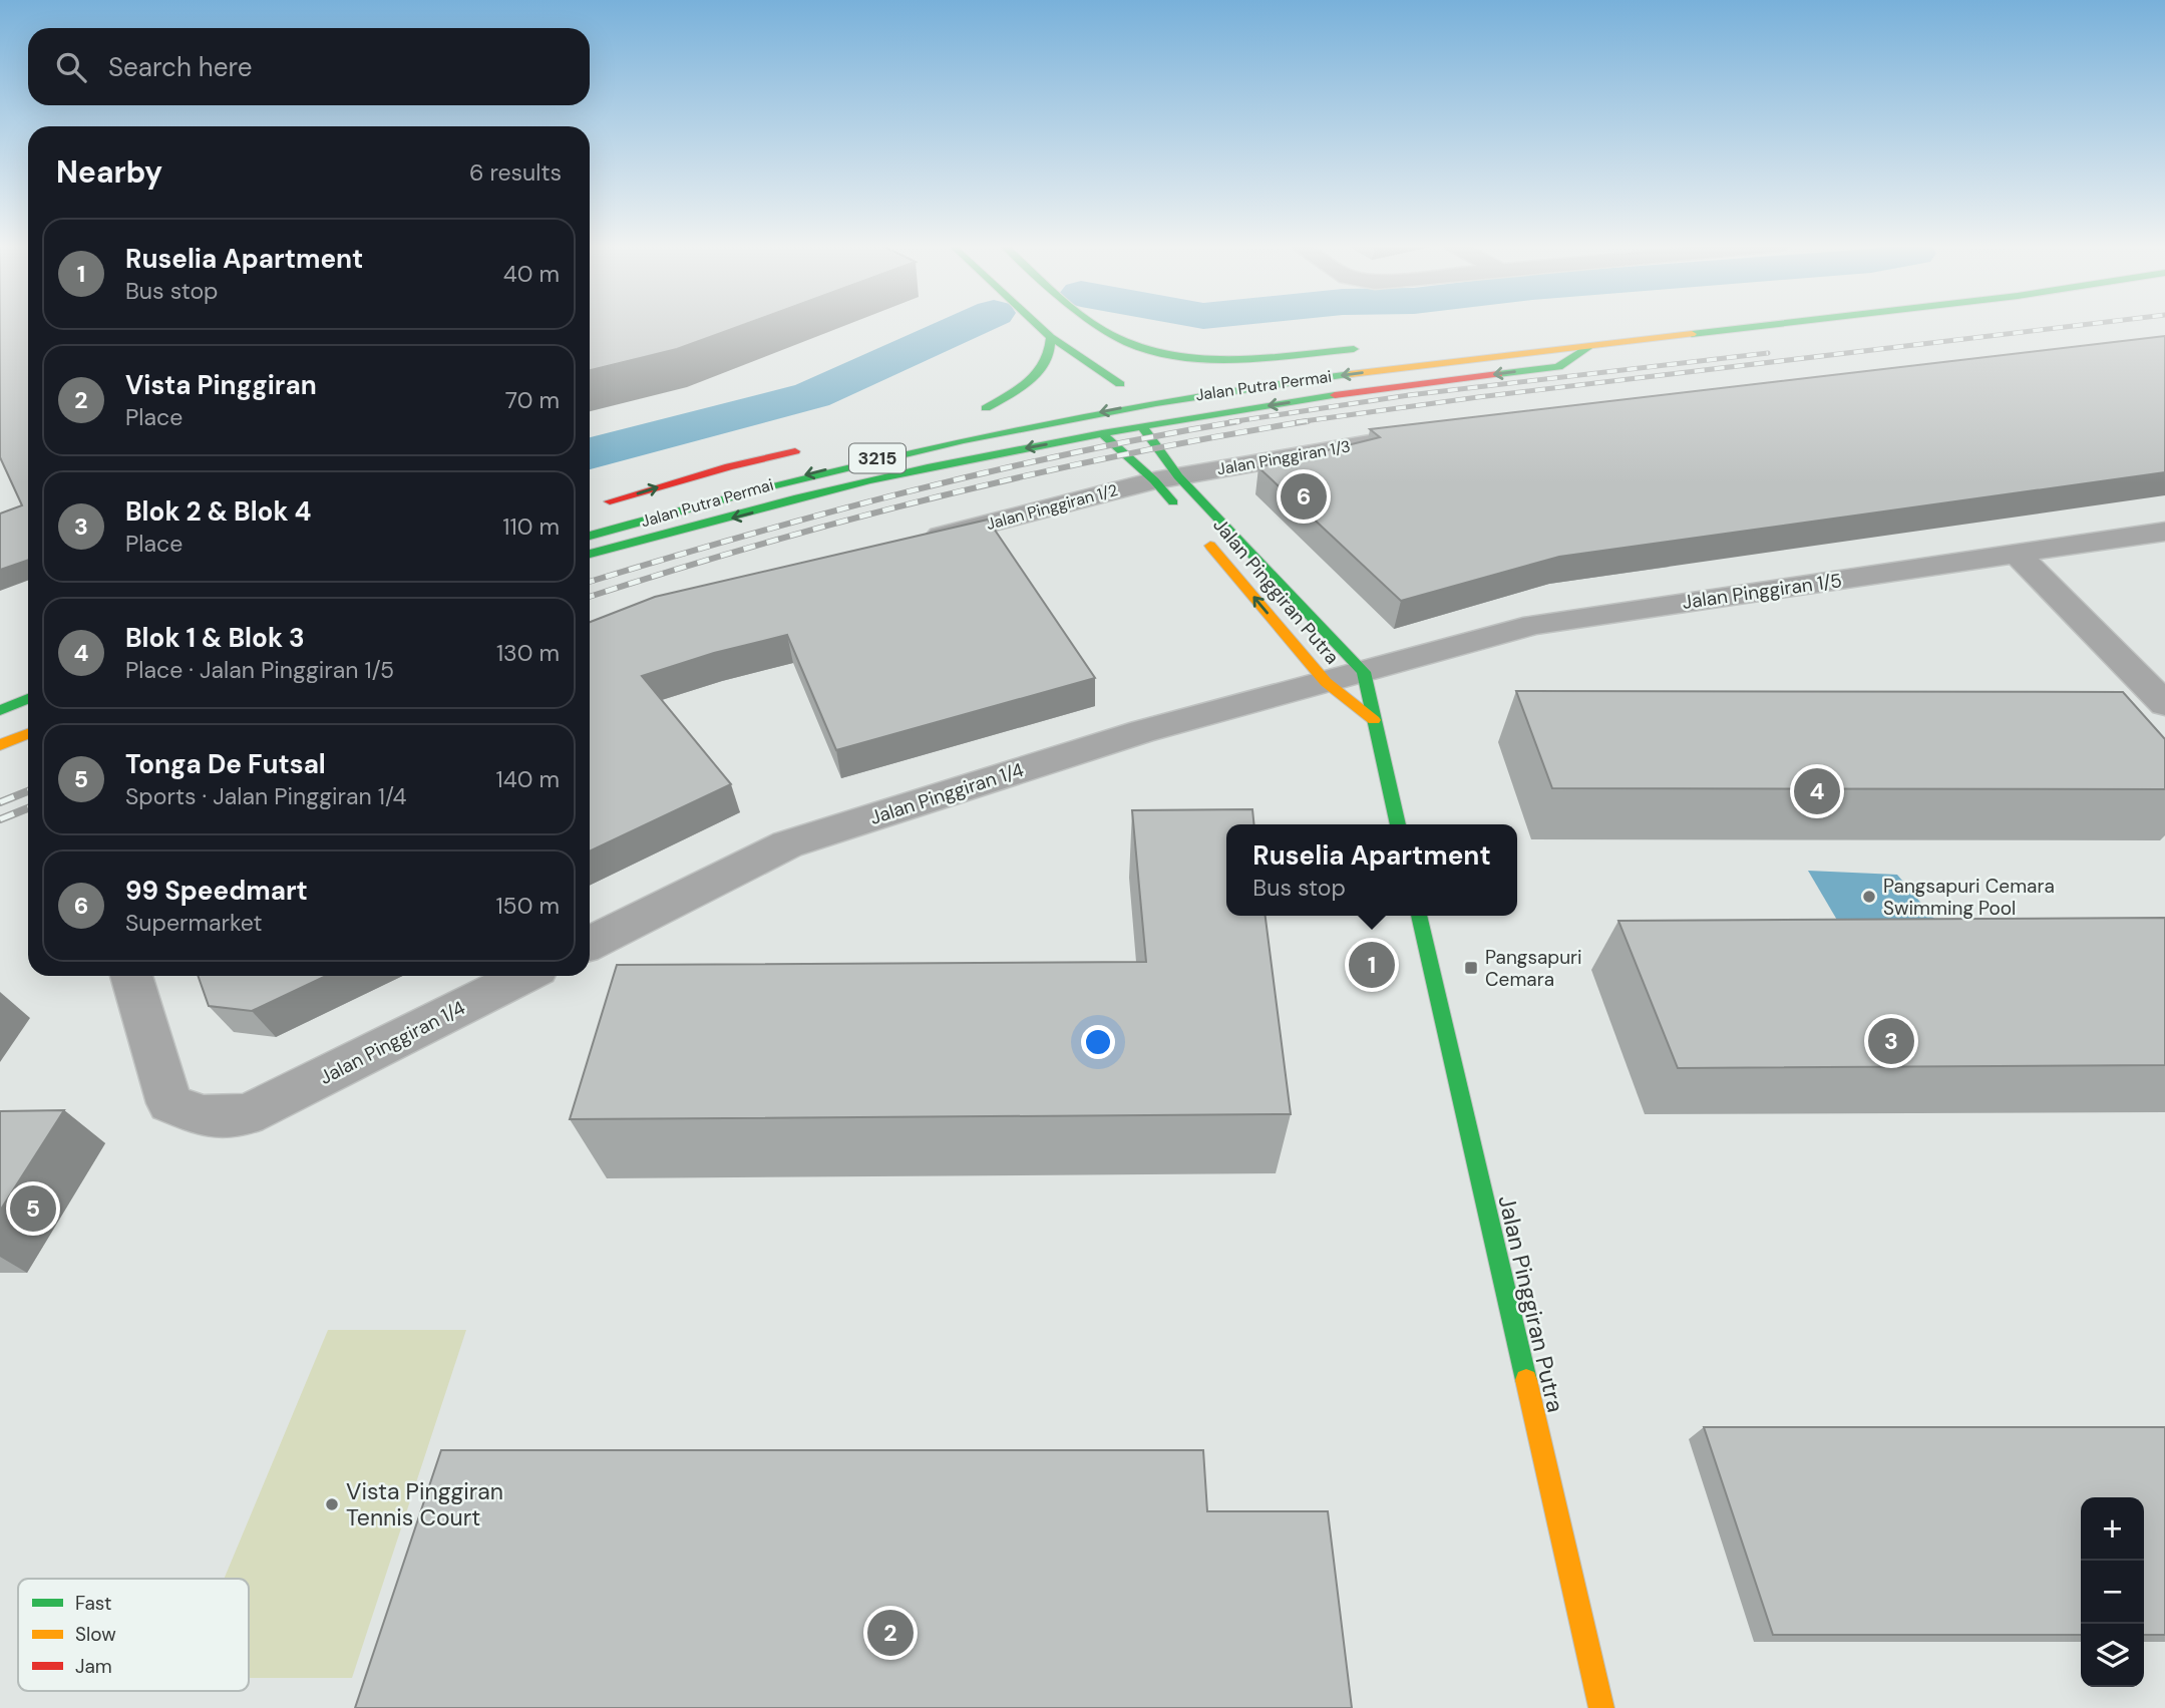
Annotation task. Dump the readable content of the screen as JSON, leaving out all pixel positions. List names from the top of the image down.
{
  "streets": {
    "street": [
      "Jalan Putra Permai",
      "Jalan Pinggiran 1/3",
      "3215",
      "Jalan Pinggiran 1/2",
      "Jalan Pinggiran Putra",
      "Jalan Pinggiran 1/5",
      "Jalan Pinggiran 1/4"
    ]
  },
  "crossings": [
    ["Jalan Pinggiran 1/3", "Jalan Pinggiran 1/2"],
    ["Jalan Pinggiran 1/3", "Jalan Pinggiran Putra"],
    ["Jalan Pinggiran 1/2", "Jalan Pinggiran Putra"],
    ["Jalan Pinggiran Putra", "Jalan Pinggiran 1/5"],
    ["Jalan Pinggiran Putra", "Jalan Pinggiran 1/4"],
    ["Jalan Pinggiran 1/5", "Jalan Pinggiran 1/4"]
  ],
  "places": {
    "other": ["Pangsapuri Cemara Swimming Pool", "Vista Pinggiran Tennis Court"],
    "transit": ["Pangsapuri Cemara"]
  },
  "legend": ["Fast", "Slow", "Jam"],
  "page": {
    "search": "Search here",
    "heading": ["Nearby", "6 results"],
    "list": [
      {
        "mark": "1",
        "name": "Ruselia Apartment",
        "note": "Bus stop",
        "value": "40 m"
      },
      {
        "mark": "2",
        "name": "Vista Pinggiran",
        "note": "Place",
        "value": "70 m"
      },
      {
        "mark": "3",
        "name": "Blok 2 & Blok 4",
        "note": "Place",
        "value": "110 m"
      },
      {
        "mark": "4",
        "name": "Blok 1 & Blok 3",
        "note": "Place · Jalan Pinggiran 1/5",
        "value": "130 m"
      },
      {
        "mark": "5",
        "name": "Tonga De Futsal",
        "note": "Sports · Jalan Pinggiran 1/4",
        "value": "140 m"
      },
      {
        "mark": "6",
        "name": "99 Speedmart",
        "note": "Supermarket",
        "value": "150 m"
      }
    ],
    "pins": [
      "6",
      "4",
      "1",
      "3",
      "5",
      "2"
    ],
    "popup": ["Ruselia Apartment", "Bus stop"],
    "map_buttons": ["+", "−"]
  }
}
